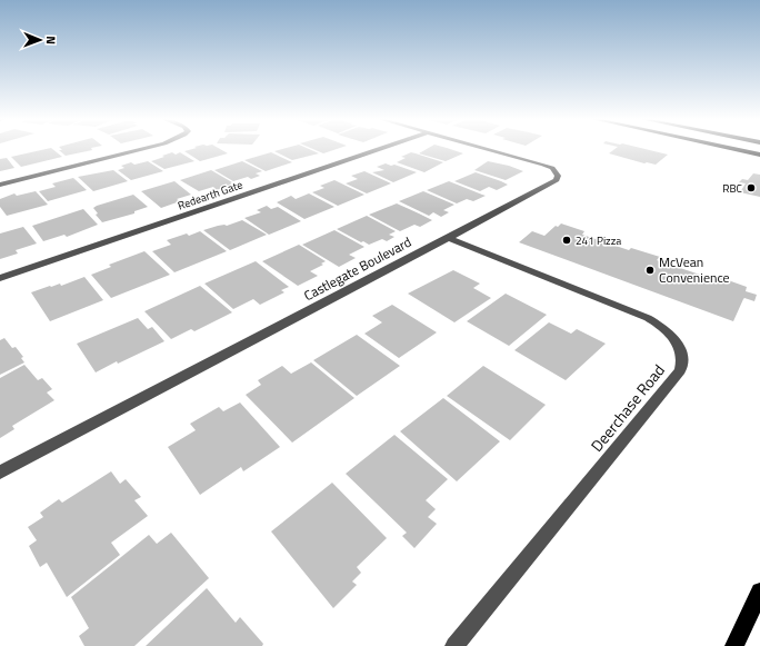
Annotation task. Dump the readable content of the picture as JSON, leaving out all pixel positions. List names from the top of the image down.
{
  "streets": {
    "street": ["Redearth Gate", "Castlegate Boulevard", "Deerchase Road"]
  },
  "crossings": [
    ["Castlegate Boulevard", "Deerchase Road"]
  ],
  "places": ["RBC", "241 Pizza", "McVean Convenience"],
  "north": "right"
}
